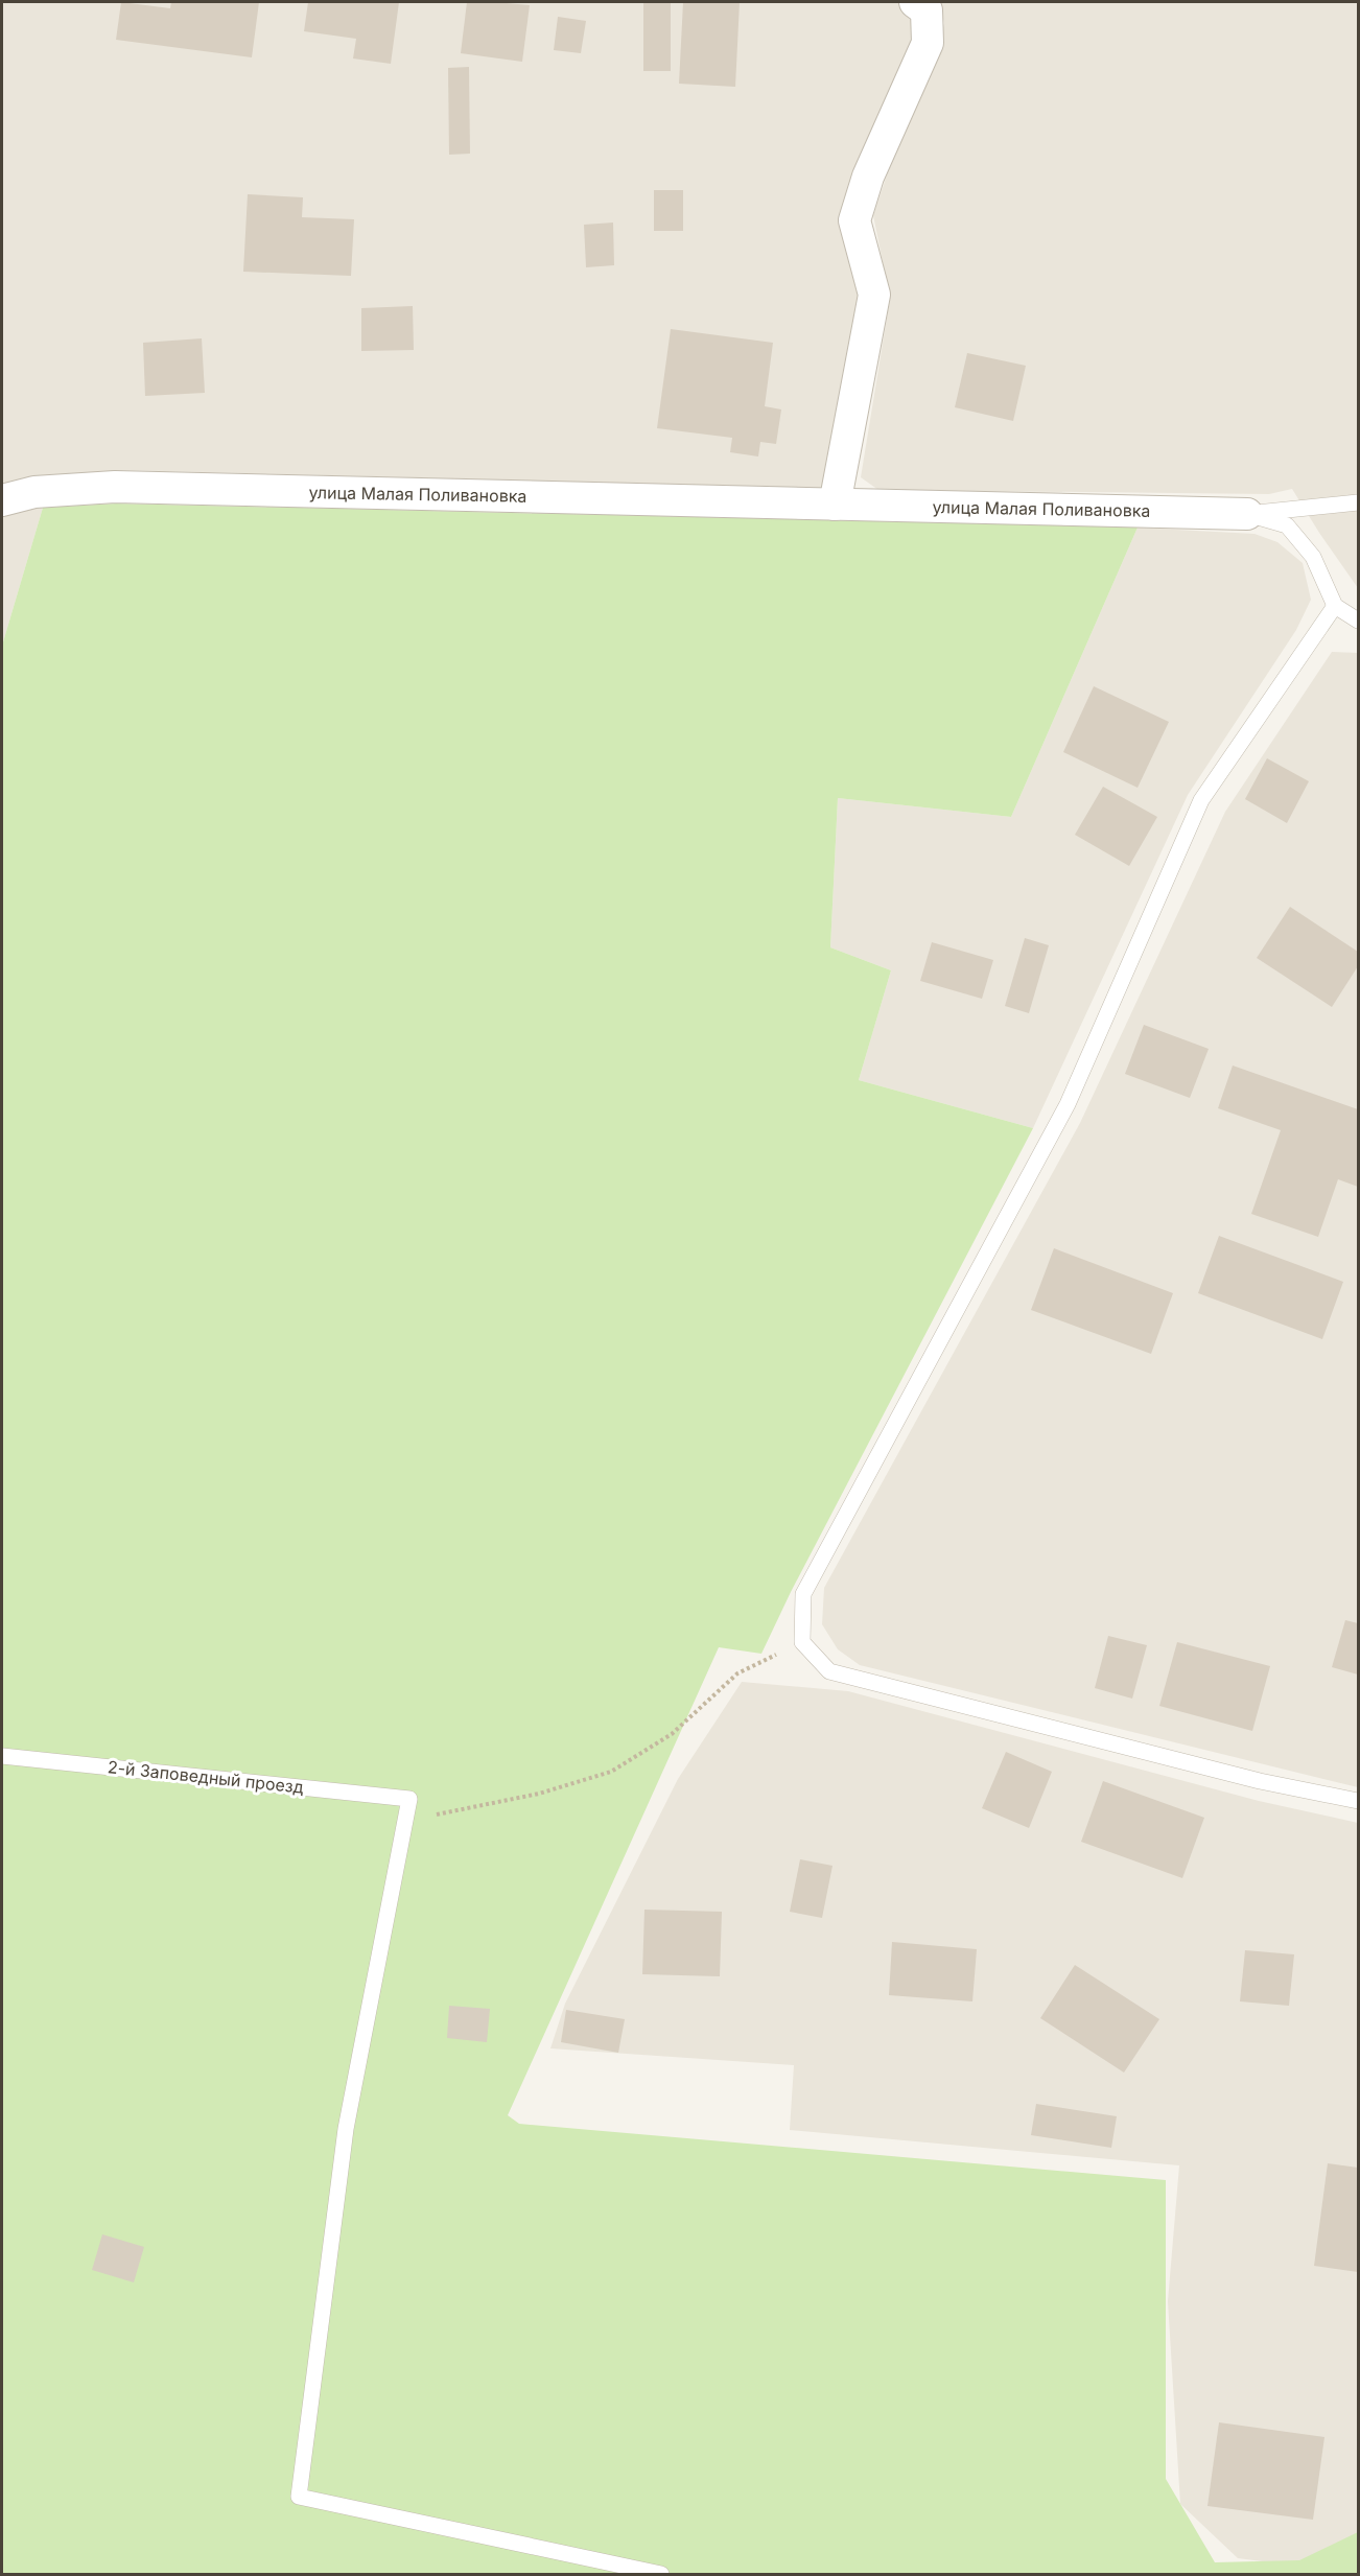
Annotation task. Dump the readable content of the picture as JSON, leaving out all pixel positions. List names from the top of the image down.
{
  "streets": {
    "street": ["улица Малая Поливановка"],
    "lane": ["2-й Заповедный проезд"]
  }
}
